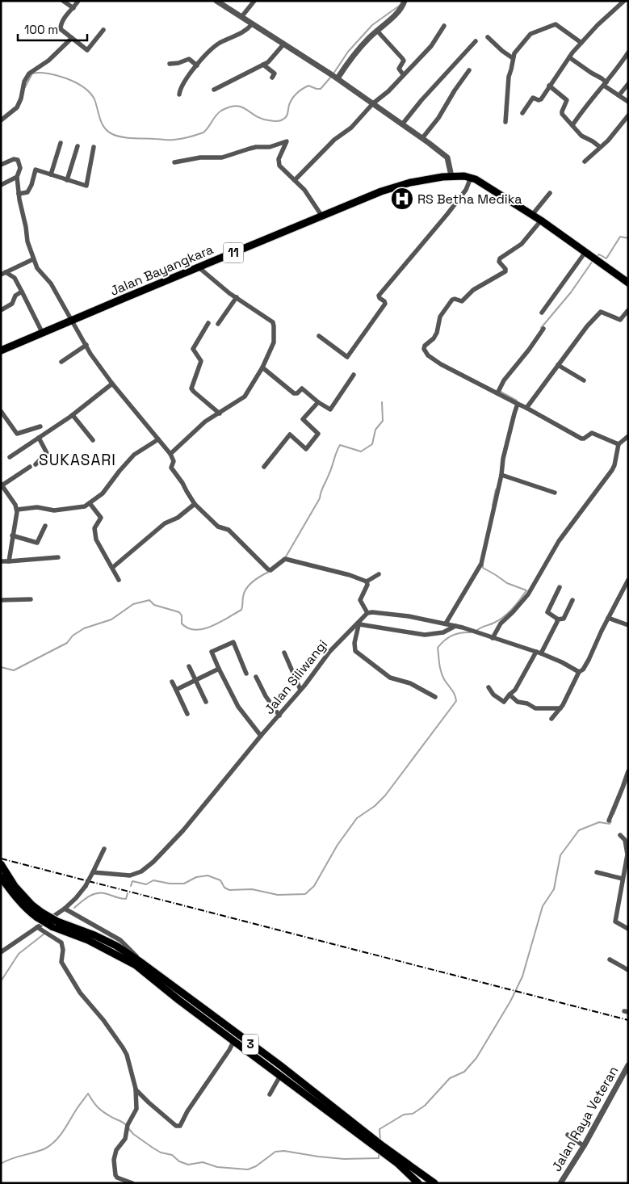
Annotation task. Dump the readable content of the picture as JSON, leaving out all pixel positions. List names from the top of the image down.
{
  "streets": {
    "main road": ["11", "Jalan Bayangkara", "3"],
    "street": ["Jalan Siliwangi", "Jalan Raya Veteran"]
  },
  "crossings": [
    ["11", "Jalan Bayangkara"]
  ],
  "districts": ["SUKASARI"],
  "places": {
    "hospital": ["RS Betha Medika"]
  },
  "scale_bar": "100 m"
}
